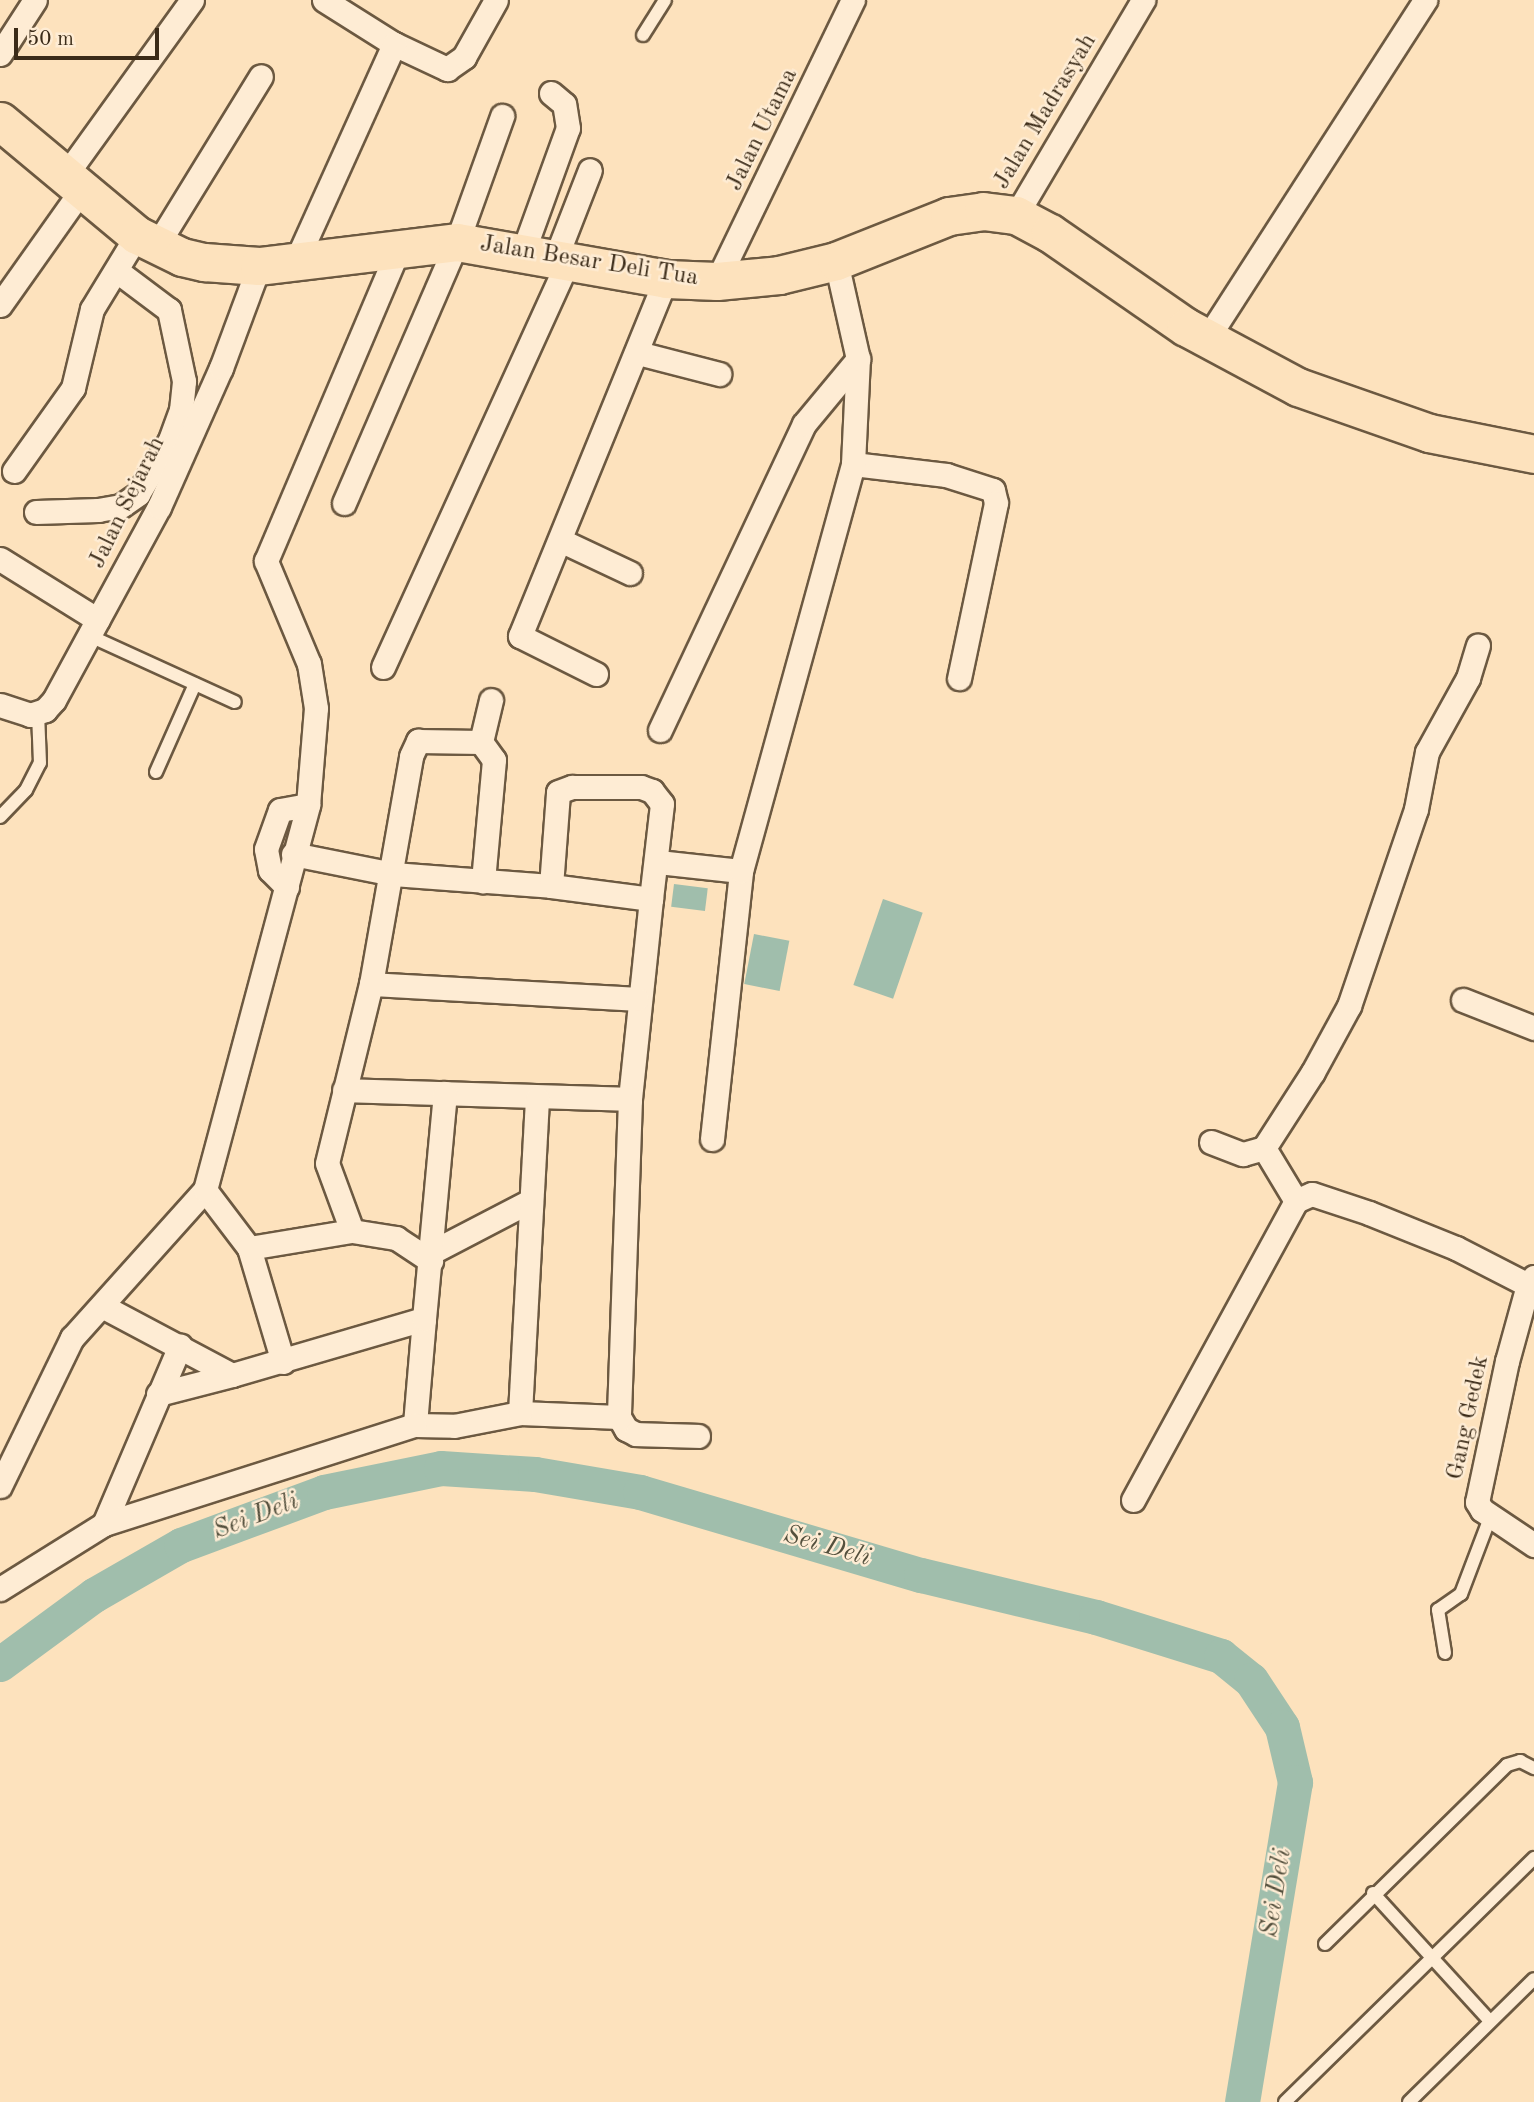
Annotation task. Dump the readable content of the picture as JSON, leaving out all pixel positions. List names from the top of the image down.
{
  "streets": {
    "main road": ["Jalan Besar Deli Tua"],
    "street": [
      "Jalan Madrasyah",
      "Jalan Utama",
      "Jalan Sejarah",
      "Gang Gedek"
    ]
  },
  "crossings": [
    ["Jalan Madrasyah", "Jalan Besar Deli Tua"],
    ["Jalan Utama", "Jalan Besar Deli Tua"],
    ["Jalan Besar Deli Tua", "Jalan Sejarah"]
  ],
  "water": ["Sei Deli"],
  "scale_bar": "50 m"
}
